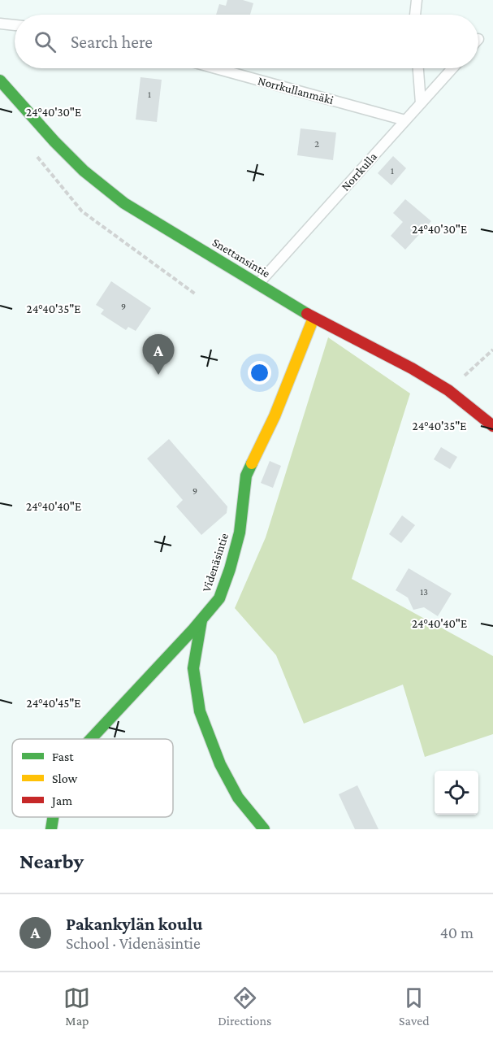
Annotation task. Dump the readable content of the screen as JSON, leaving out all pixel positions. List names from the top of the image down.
{
  "streets": {
    "street": ["Snettansintie", "Videnäsintie"],
    "lane": ["Norrkullanmäki", "Norrkulla"]
  },
  "crossings": [
    ["Norrkullanmäki", "Norrkulla"],
    ["Norrkulla", "Snettansintie"],
    ["Snettansintie", "Videnäsintie"]
  ],
  "house_numbers": [
    "1",
    "2",
    "1",
    "9",
    "9",
    "13"
  ],
  "legend": ["Fast", "Slow", "Jam"],
  "page": {
    "search": "Search here",
    "pins": "A",
    "heading": "Nearby",
    "list": [
      {
        "mark": "A",
        "name": "Pakankylän koulu",
        "note": "School · Videnäsintie",
        "value": "40 m"
      }
    ],
    "nav": ["Map", "Directions", "Saved"]
  },
  "coordinates": [
    "24°40'30\"E",
    "24°40'35\"E",
    "24°40'40\"E",
    "24°40'45\"E"
  ]
}
